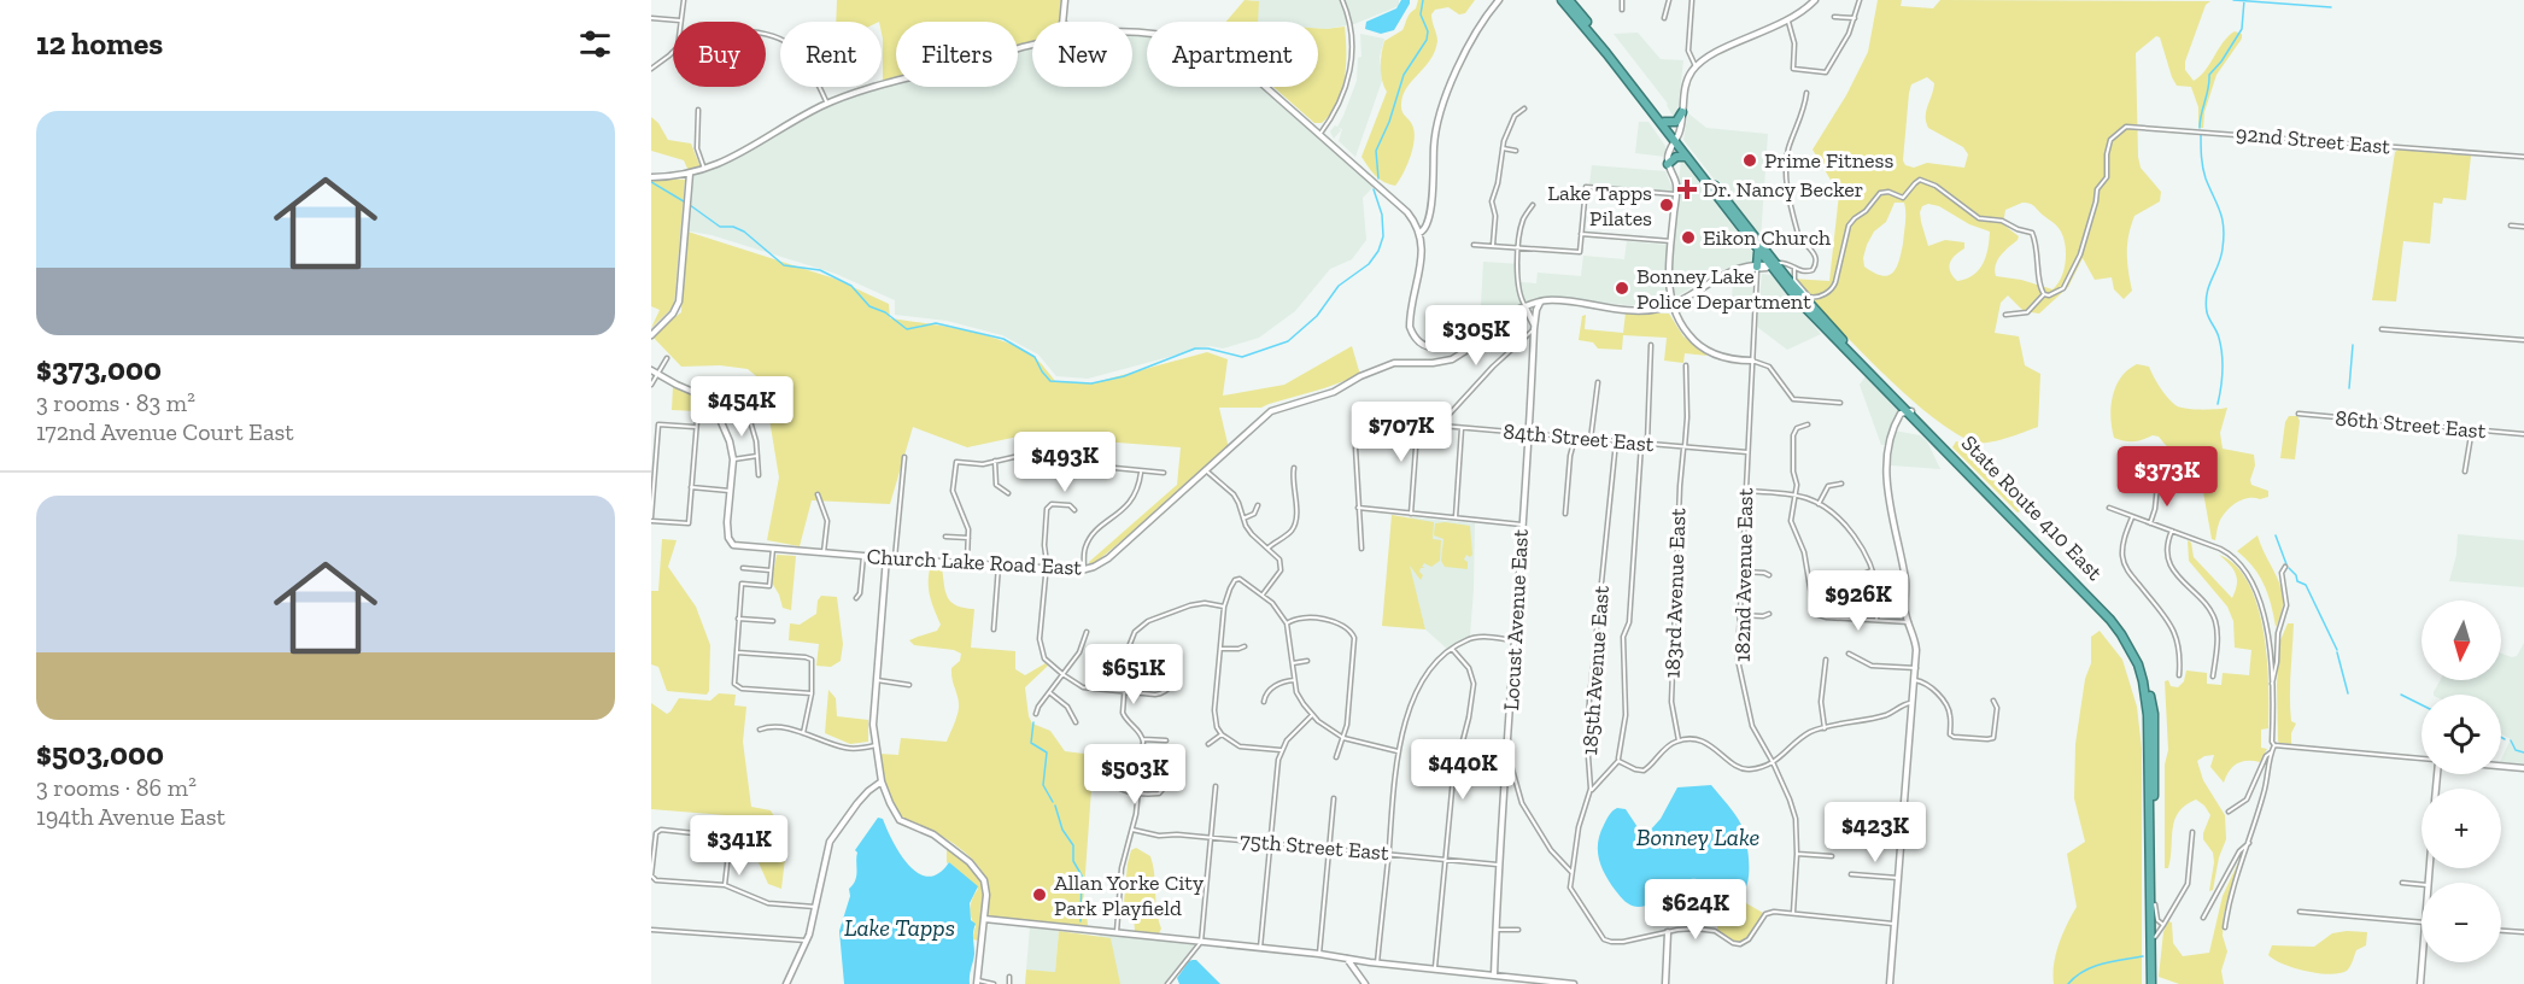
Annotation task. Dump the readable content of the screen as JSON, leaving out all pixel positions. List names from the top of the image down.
{
  "streets": {
    "highway": ["State Route 410 East"],
    "street": [
      "92nd Street East",
      "86th Street East",
      "84th Street East",
      "Church Lake Road East",
      "182nd Avenue East",
      "183rd Avenue East",
      "Locust Avenue East",
      "185th Avenue East",
      "75th Street East"
    ]
  },
  "crossings": [
    ["84th Street East", "182nd Avenue East"],
    ["84th Street East", "183rd Avenue East"],
    ["84th Street East", "Locust Avenue East"],
    ["84th Street East", "185th Avenue East"],
    ["Locust Avenue East", "75th Street East"]
  ],
  "water": ["Bonney Lake", "Lake Tapps"],
  "places": {
    "other": [
      "Prime Fitness",
      "Lake Tapps Pilates",
      "Eikon Church",
      "Bonney Lake Police Department",
      "Allan Yorke City Park Playfield"
    ],
    "health": ["Dr. Nancy Becker"]
  },
  "north": "bottom",
  "page": {
    "heading": "12 homes",
    "chip": [
      "Buy",
      "Rent",
      "Filters",
      "New",
      "Apartment"
    ],
    "list": [
      {
        "name": "$373,000",
        "note": "3 rooms · 83 m² · 172nd Avenue Court East"
      },
      {
        "name": "$503,000",
        "note": "3 rooms · 86 m² · 194th Avenue East"
      }
    ],
    "price": [
      "$305K",
      "$454K",
      "$707K",
      "$493K",
      "$373K",
      "$926K",
      "$651K",
      "$440K",
      "$503K",
      "$423K",
      "$341K",
      "$624K"
    ],
    "map_buttons": ["+", "−"]
  }
}
